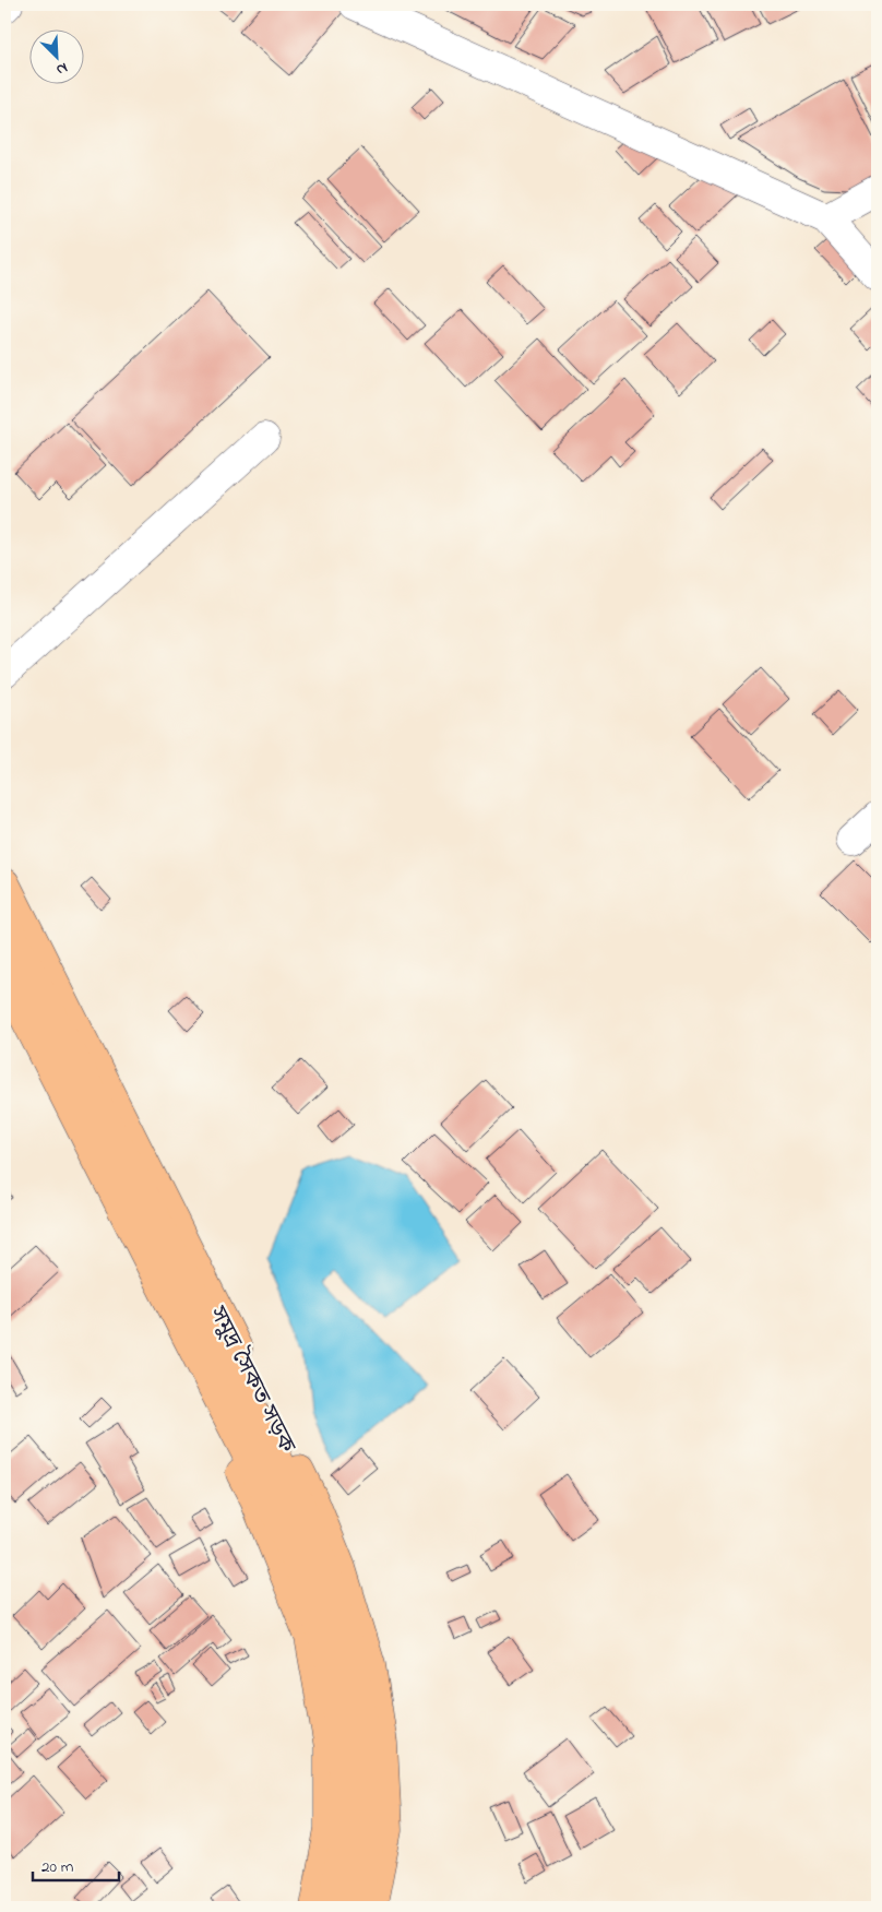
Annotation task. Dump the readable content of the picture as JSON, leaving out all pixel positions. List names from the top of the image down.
{
  "streets": {
    "main road": ["সমুদ্র সৈকত সড়ক"]
  },
  "scale_bar": "20 m",
  "north": "bottom right"
}
